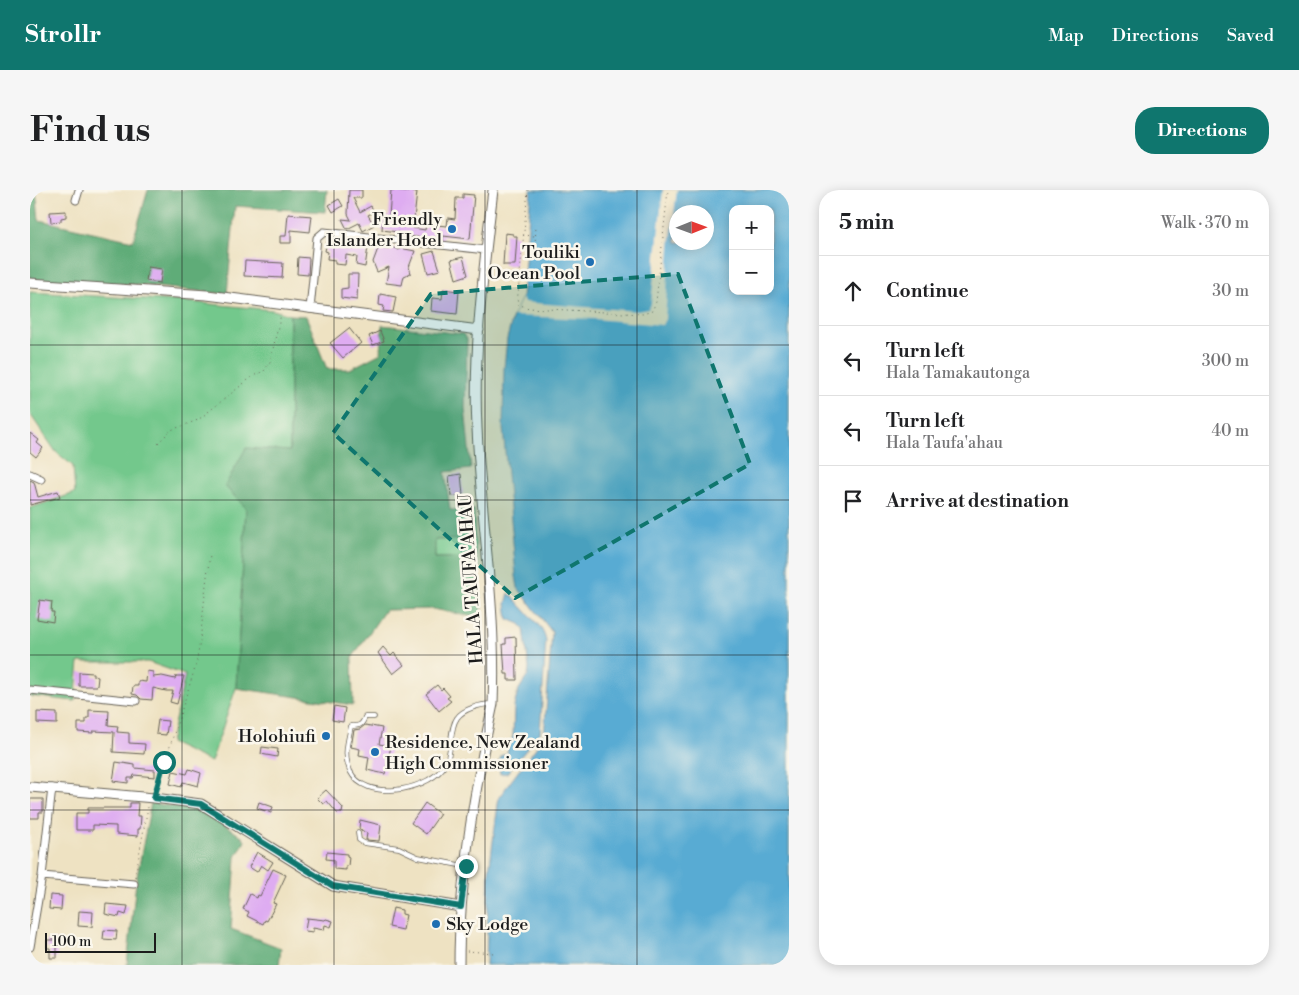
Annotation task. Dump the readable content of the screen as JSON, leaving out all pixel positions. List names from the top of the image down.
{
  "streets": {
    "street": ["HALA TAUFA'AHAU"]
  },
  "places": [
    "Friendly Islander Hotel",
    "Touliki Ocean Pool",
    "Holohiufi",
    "Residence, New Zealand High Commissioner",
    "Sky Lodge"
  ],
  "scale_bar": "100 m",
  "north": "right",
  "page": {
    "header": "Strollr",
    "nav": ["Map", "Directions", "Saved"],
    "buttons": "Directions",
    "title": "Find us",
    "heading": ["5 min", "Walk · 370 m"],
    "map_buttons": ["+", "−"],
    "list": [
      ["Continue", "30 m"],
      ["Turn left", "Hala Tamakautonga", "300 m"],
      ["Turn left", "Hala Taufa'ahau", "40 m"],
      "Arrive at destination"
    ],
    "scale": "100 m"
  }
}
